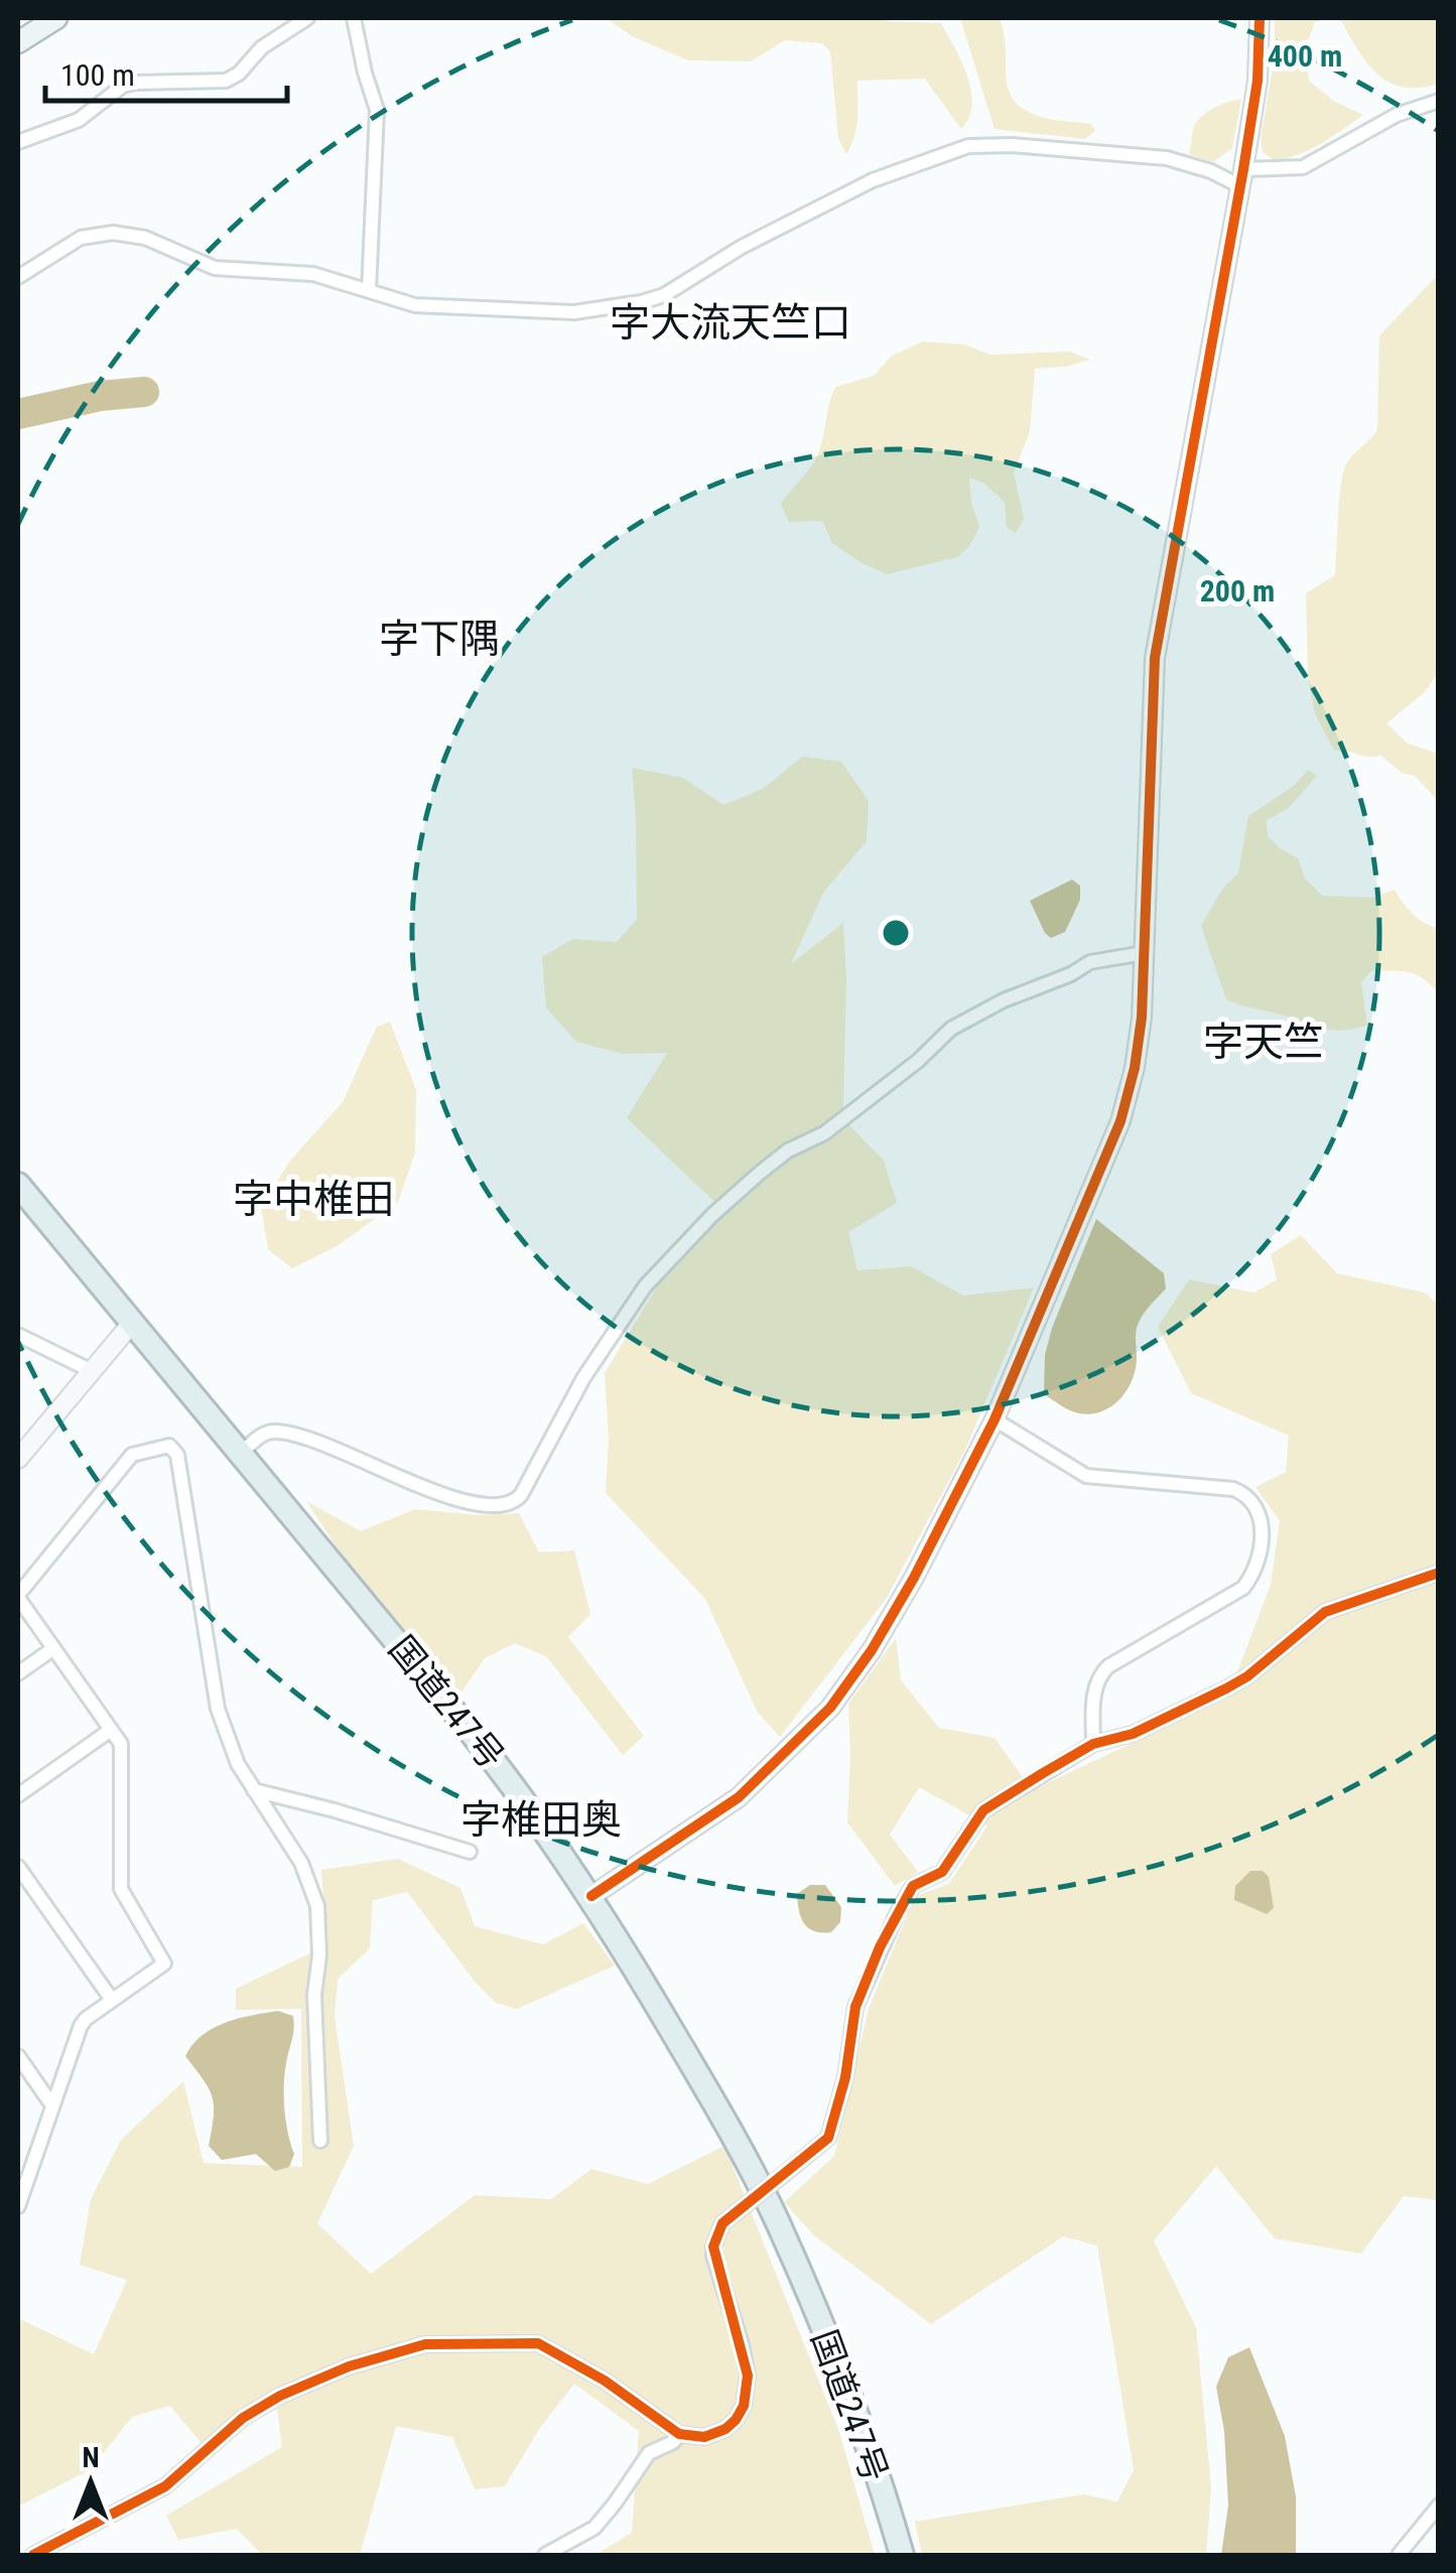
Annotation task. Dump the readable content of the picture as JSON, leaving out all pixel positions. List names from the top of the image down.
{
  "streets": {
    "highway": ["国道247号"]
  },
  "districts": [
    "字大流天竺口",
    "字下隅",
    "字天竺",
    "字中椎田",
    "字椎田奥"
  ],
  "scale_bar": "100 m",
  "north": "top",
  "rings": ["400 m", "200 m"]
}
